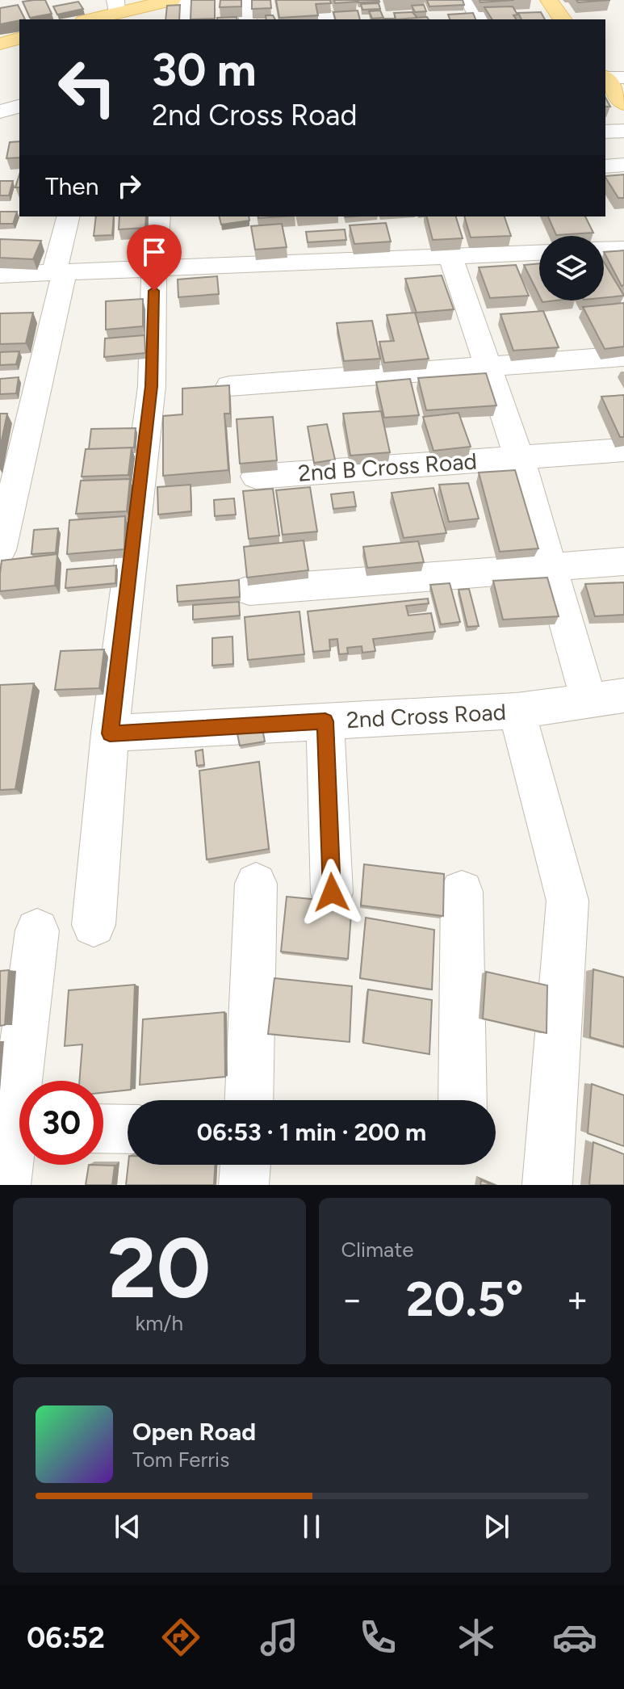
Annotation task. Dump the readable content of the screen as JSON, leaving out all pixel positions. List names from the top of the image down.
{
  "streets": {
    "street": ["2nd B Cross Road", "2nd Cross Road"]
  },
  "page": {
    "turn": ["30 m", "2nd Cross Road"],
    "then": "Then",
    "limit": "30",
    "trip": "06:53 · 1 min · 200 m",
    "tile": [
      ["20", "km/h"],
      "Climate"
    ],
    "heat": ["−", "20.5°", "+"],
    "song": ["Open Road", "Tom Ferris"],
    "tabs": "06:52"
  }
}
